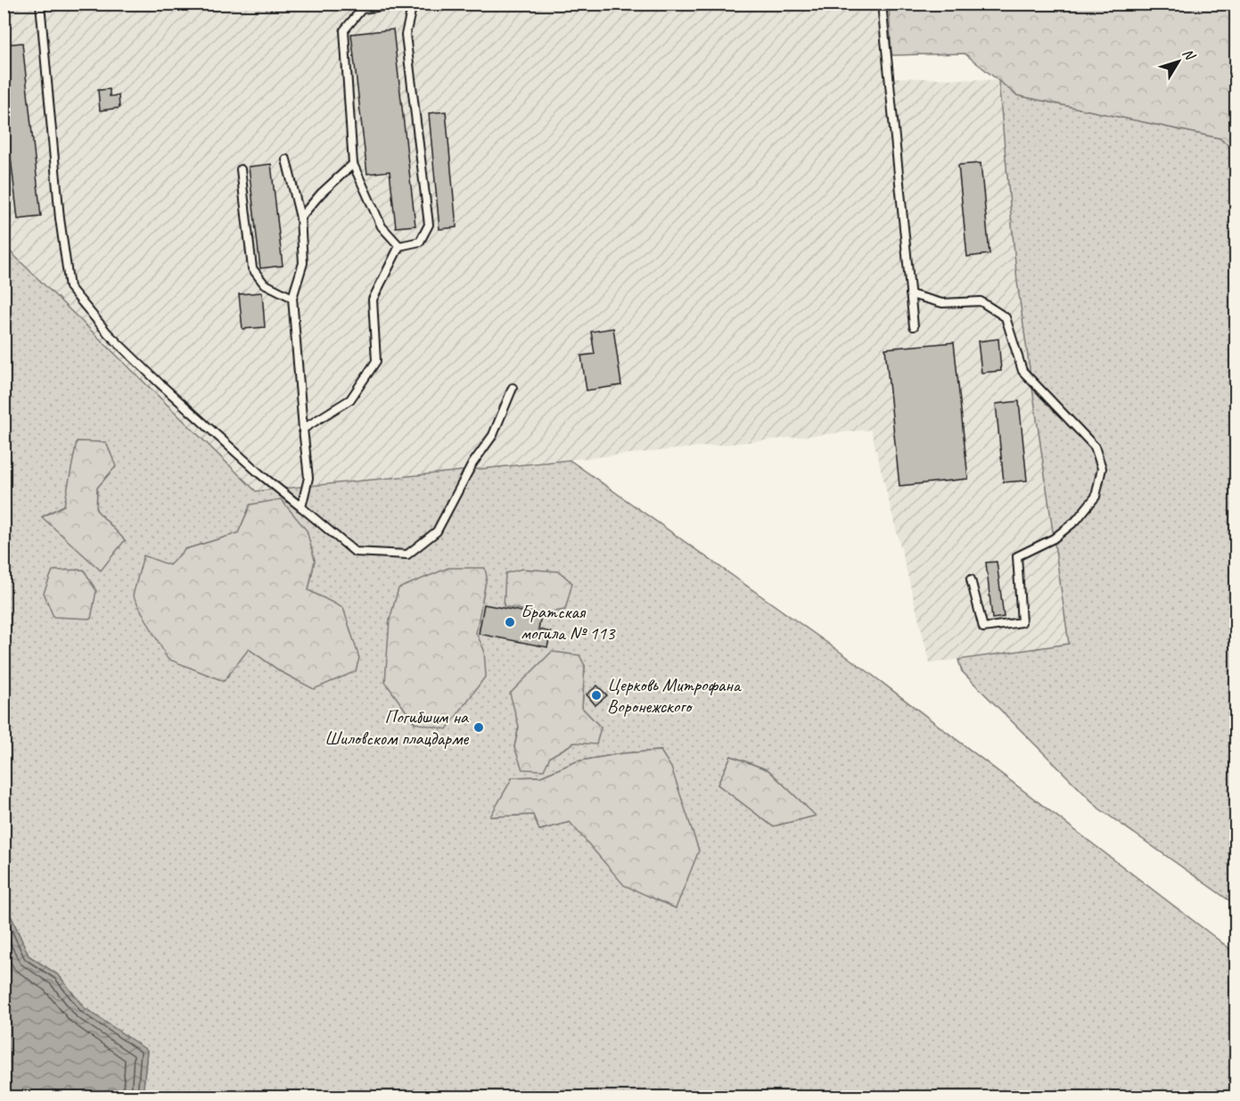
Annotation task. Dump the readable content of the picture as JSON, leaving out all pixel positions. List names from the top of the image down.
{
  "places": ["Братская могила № 113", "Церковь Митрофана Воронежского", "Погибшим на Шиловском плацдарме"],
  "north": "top right"
}
